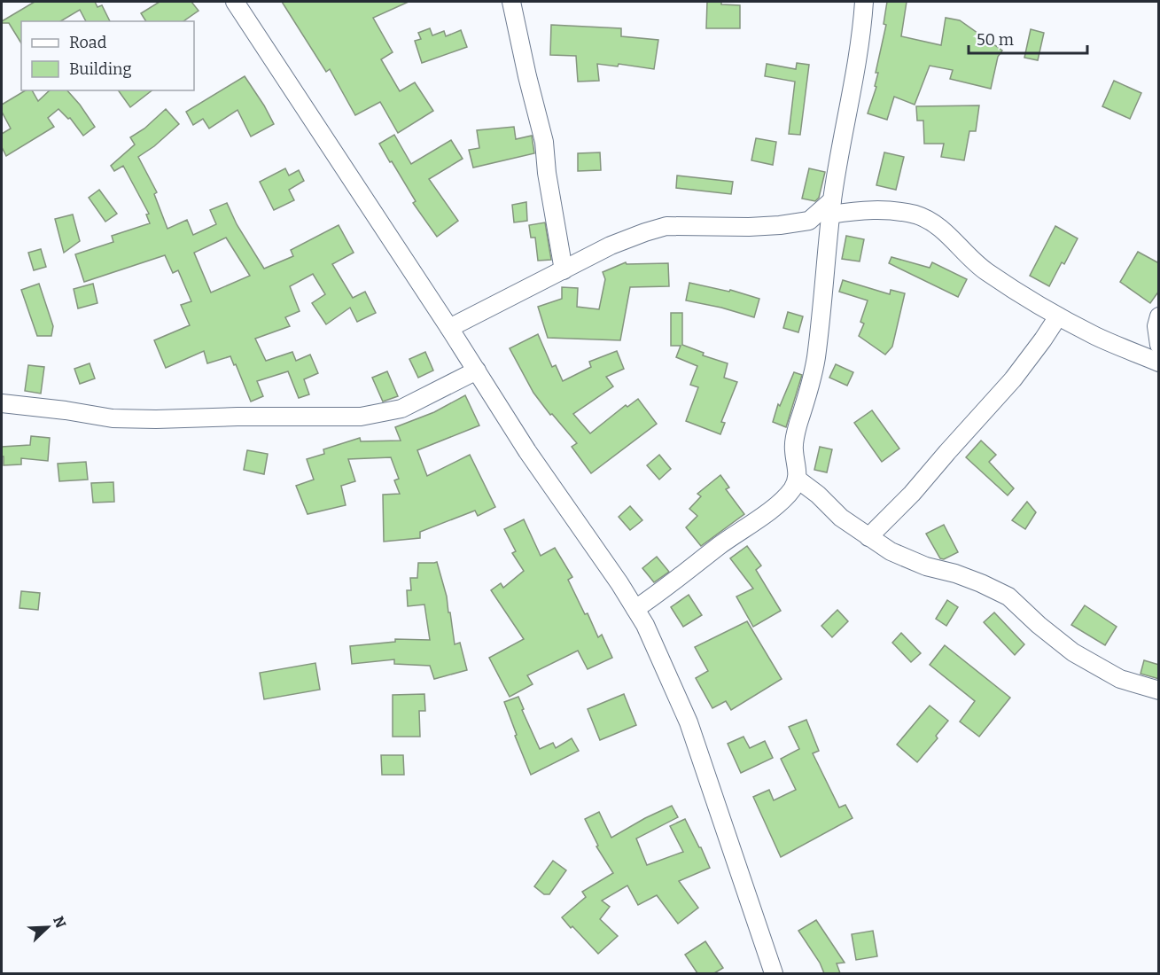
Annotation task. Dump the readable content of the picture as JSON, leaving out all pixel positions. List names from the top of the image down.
{
  "legend": ["Road", "Building"],
  "scale_bar": "50 m",
  "north": "top right"
}
